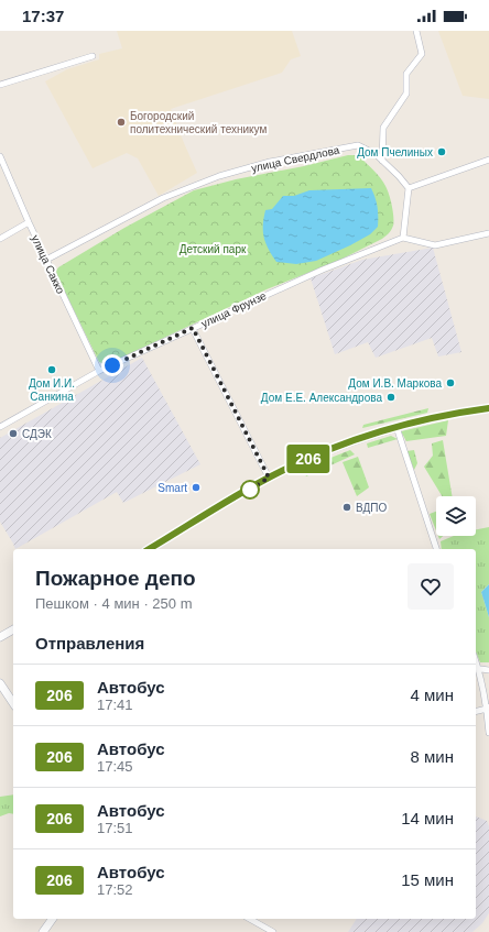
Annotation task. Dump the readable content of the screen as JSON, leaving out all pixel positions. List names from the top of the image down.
{
  "streets": {
    "street": ["улица Свердлова", "улица Сакко", "улица Фрунзе"]
  },
  "crossings": [
    ["улица Свердлова", "улица Сакко"],
    ["улица Сакко", "улица Фрунзе"]
  ],
  "parks": ["Детский парк"],
  "places": [
    "Богородский политехнический техникум",
    "Дом Пчелиных",
    "Дом И.И. Санкина",
    "Дом И.В. Маркова",
    "Дом Е.Е. Александрова",
    "СДЭК",
    "Smart",
    "ВДПО"
  ],
  "lines": ["bus line 206"],
  "page": {
    "status": "17:37",
    "on_map": "206",
    "heading": [
      ["Пожарное депо", "Пешком · 4 мин · 250 m"],
      "Отправления"
    ],
    "list": [
      {
        "mark": "206",
        "name": "Автобус",
        "note": "17:41",
        "value": "4 мин"
      },
      {
        "mark": "206",
        "name": "Автобус",
        "note": "17:45",
        "value": "8 мин"
      },
      {
        "mark": "206",
        "name": "Автобус",
        "note": "17:51",
        "value": "14 мин"
      },
      {
        "mark": "206",
        "name": "Автобус",
        "note": "17:52",
        "value": "15 мин"
      }
    ]
  }
}
